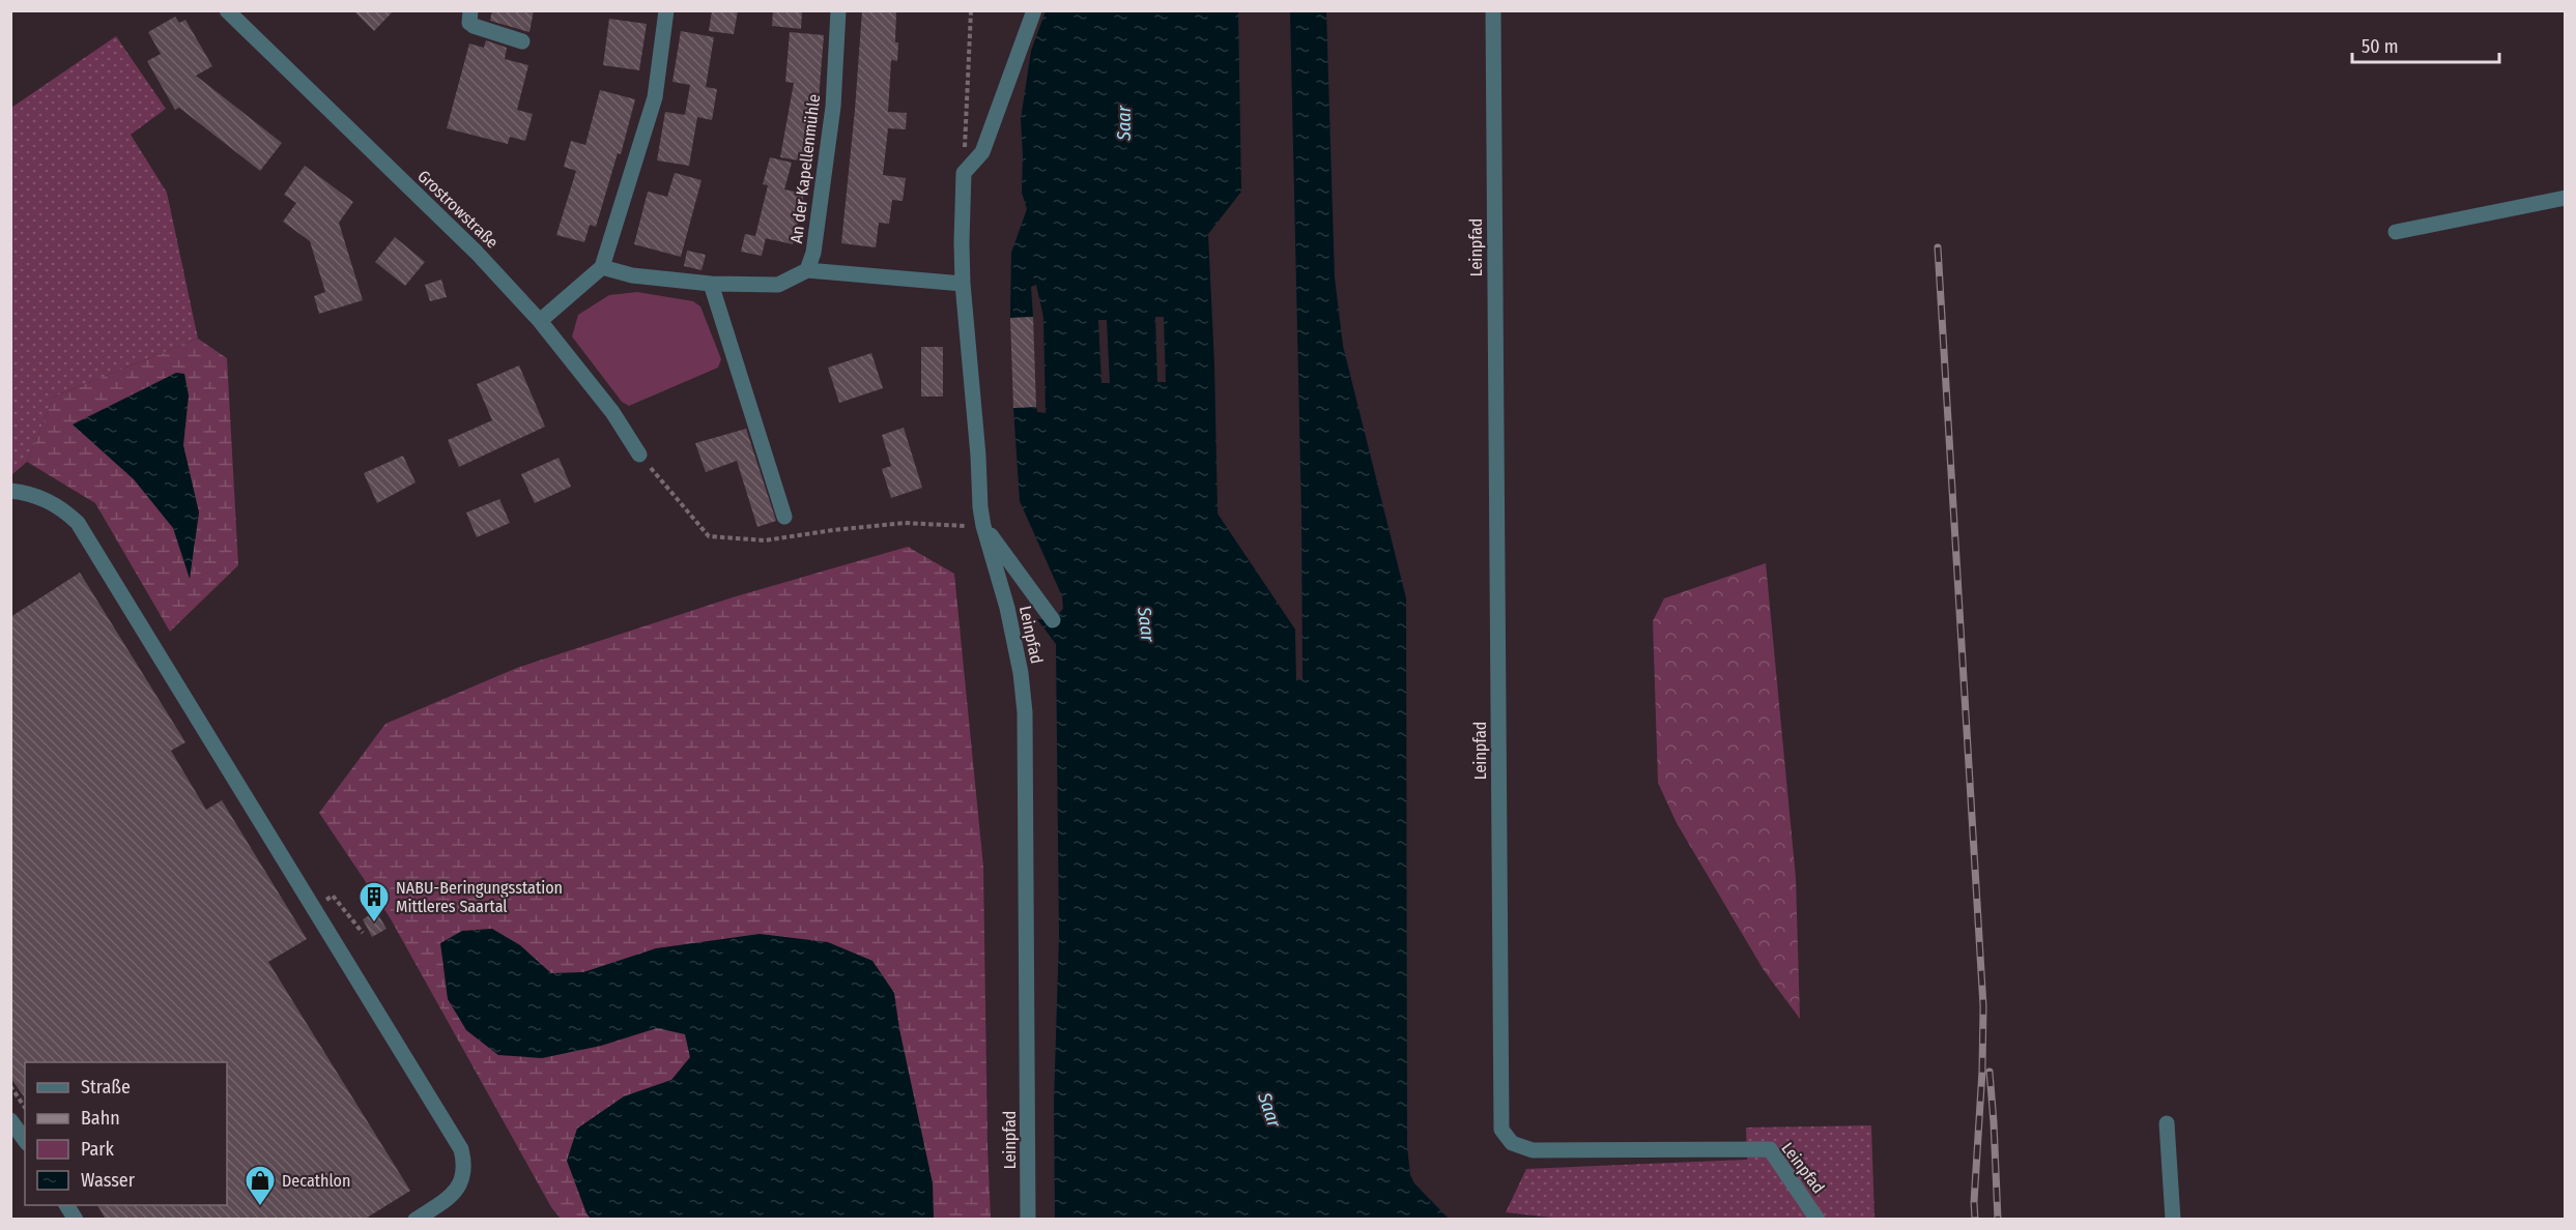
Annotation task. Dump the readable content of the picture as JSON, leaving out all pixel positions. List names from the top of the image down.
{
  "streets": {
    "street": ["An der Kapellenmühle", "Grostrowstraße", "Leinpfad"]
  },
  "water": ["Saar"],
  "places": {
    "building": ["NABU-Beringungsstation Mittleres Saartal"],
    "shop": ["Decathlon"]
  },
  "legend": [
    "Straße",
    "Bahn",
    "Park",
    "Wasser"
  ],
  "scale_bar": "50 m"
}
